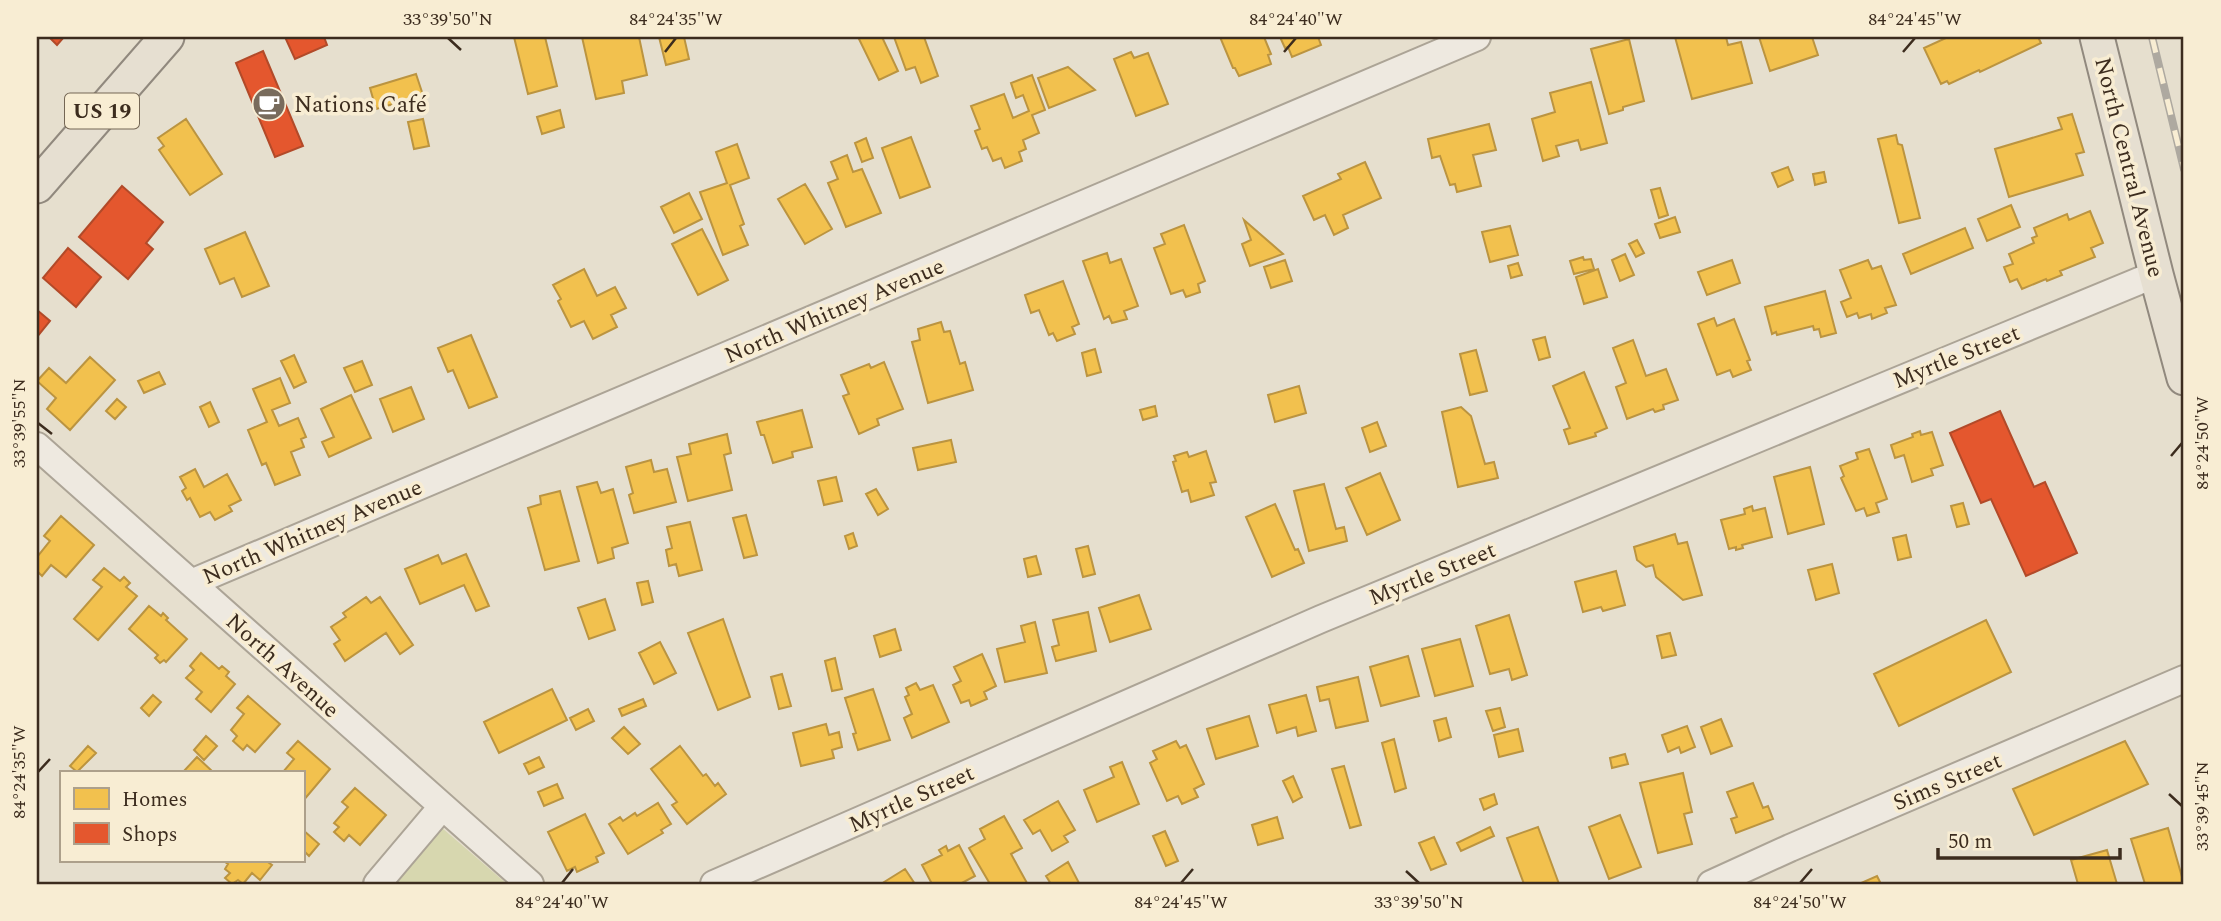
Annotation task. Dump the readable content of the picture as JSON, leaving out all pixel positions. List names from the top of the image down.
{
  "streets": {
    "main road": ["US 19", "North Central Avenue"],
    "street": [
      "North Whitney Avenue",
      "Myrtle Street",
      "North Avenue",
      "Sims Street"
    ]
  },
  "crossings": [
    ["North Central Avenue", "Myrtle Street"],
    ["North Whitney Avenue", "North Avenue"]
  ],
  "places": {
    "cafe": ["Nations Café"]
  },
  "legend": ["Homes", "Shops"],
  "scale_bar": "50 m",
  "coordinates": [
    "33°39'50\"N",
    "84°24'35\"W",
    "84°24'40\"W",
    "84°24'45\"W",
    "33°39'55\"N",
    "84°24'50\"W",
    "33°39'45\"N"
  ]
}
